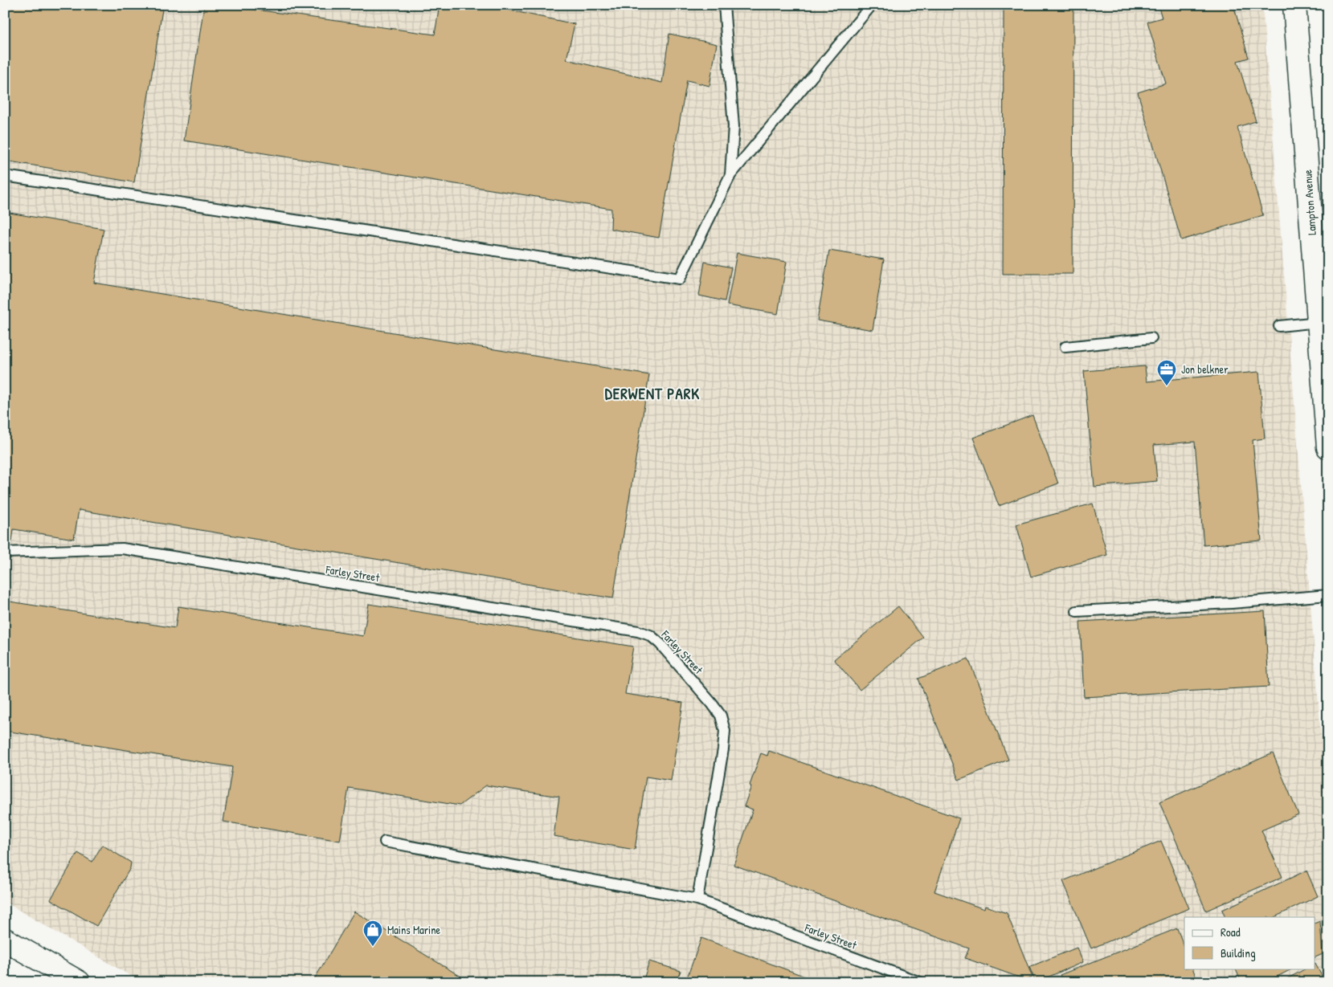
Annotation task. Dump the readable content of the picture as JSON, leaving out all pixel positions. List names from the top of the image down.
{
  "streets": {
    "street": ["Lampton Avenue"],
    "lane": ["Farley Street"]
  },
  "districts": ["DERWENT PARK"],
  "places": {
    "office": ["Jon belkner"],
    "shop": ["Mains Marine"]
  },
  "legend": ["Road", "Building"]
}
